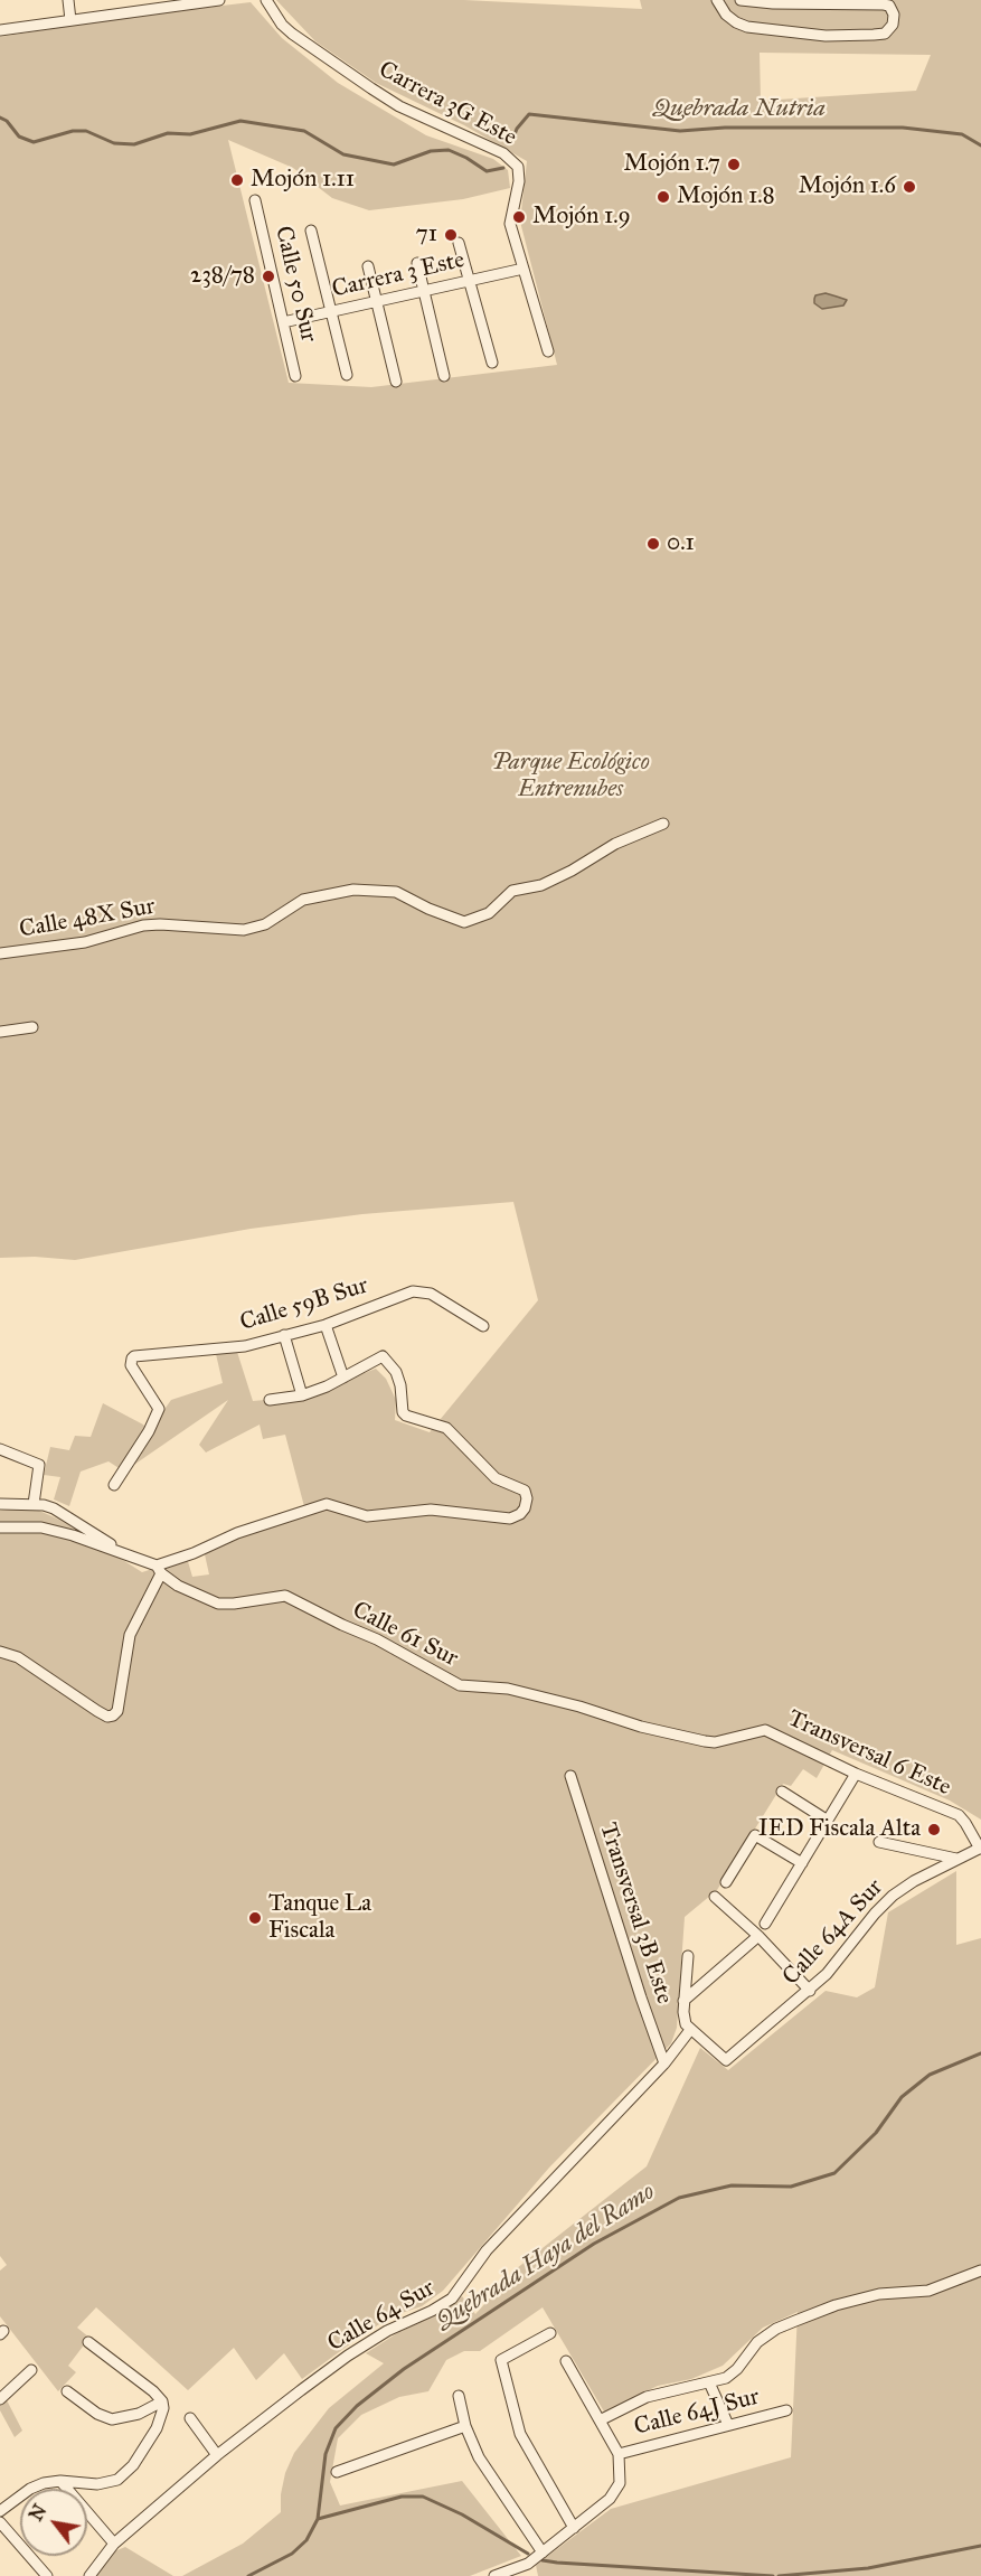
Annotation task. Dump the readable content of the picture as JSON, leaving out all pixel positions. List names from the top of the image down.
{
  "streets": {
    "street": [
      "Carrera 3G Este",
      "Carrera 3 Este",
      "Calle 50 Sur",
      "Calle 48X Sur",
      "Calle 59B Sur",
      "Calle 61 Sur",
      "Transversal 6 Este",
      "Transversal 3B Este",
      "Calle 64A Sur",
      "Calle 64 Sur",
      "Calle 64J Sur"
    ]
  },
  "crossings": [
    ["Carrera 3G Este", "Carrera 3 Este"],
    ["Carrera 3 Este", "Calle 50 Sur"],
    ["Calle 61 Sur", "Transversal 6 Este"],
    ["Transversal 6 Este", "Calle 64A Sur"],
    ["Transversal 3B Este", "Calle 64 Sur"],
    ["Calle 64A Sur", "Calle 64 Sur"]
  ],
  "water": ["Quebrada Nutria", "Quebrada Haya del Ramo"],
  "parks": ["Parque Ecológico Entrenubes"],
  "places": [
    "Mojón 1.7",
    "Mojón 1.11",
    "Mojón 1.6",
    "Mojón 1.8",
    "Mojón 1.9",
    "71",
    "238/78",
    "0.1",
    "IED Fiscala Alta",
    "Tanque La Fiscala"
  ],
  "north": "top left"
}
